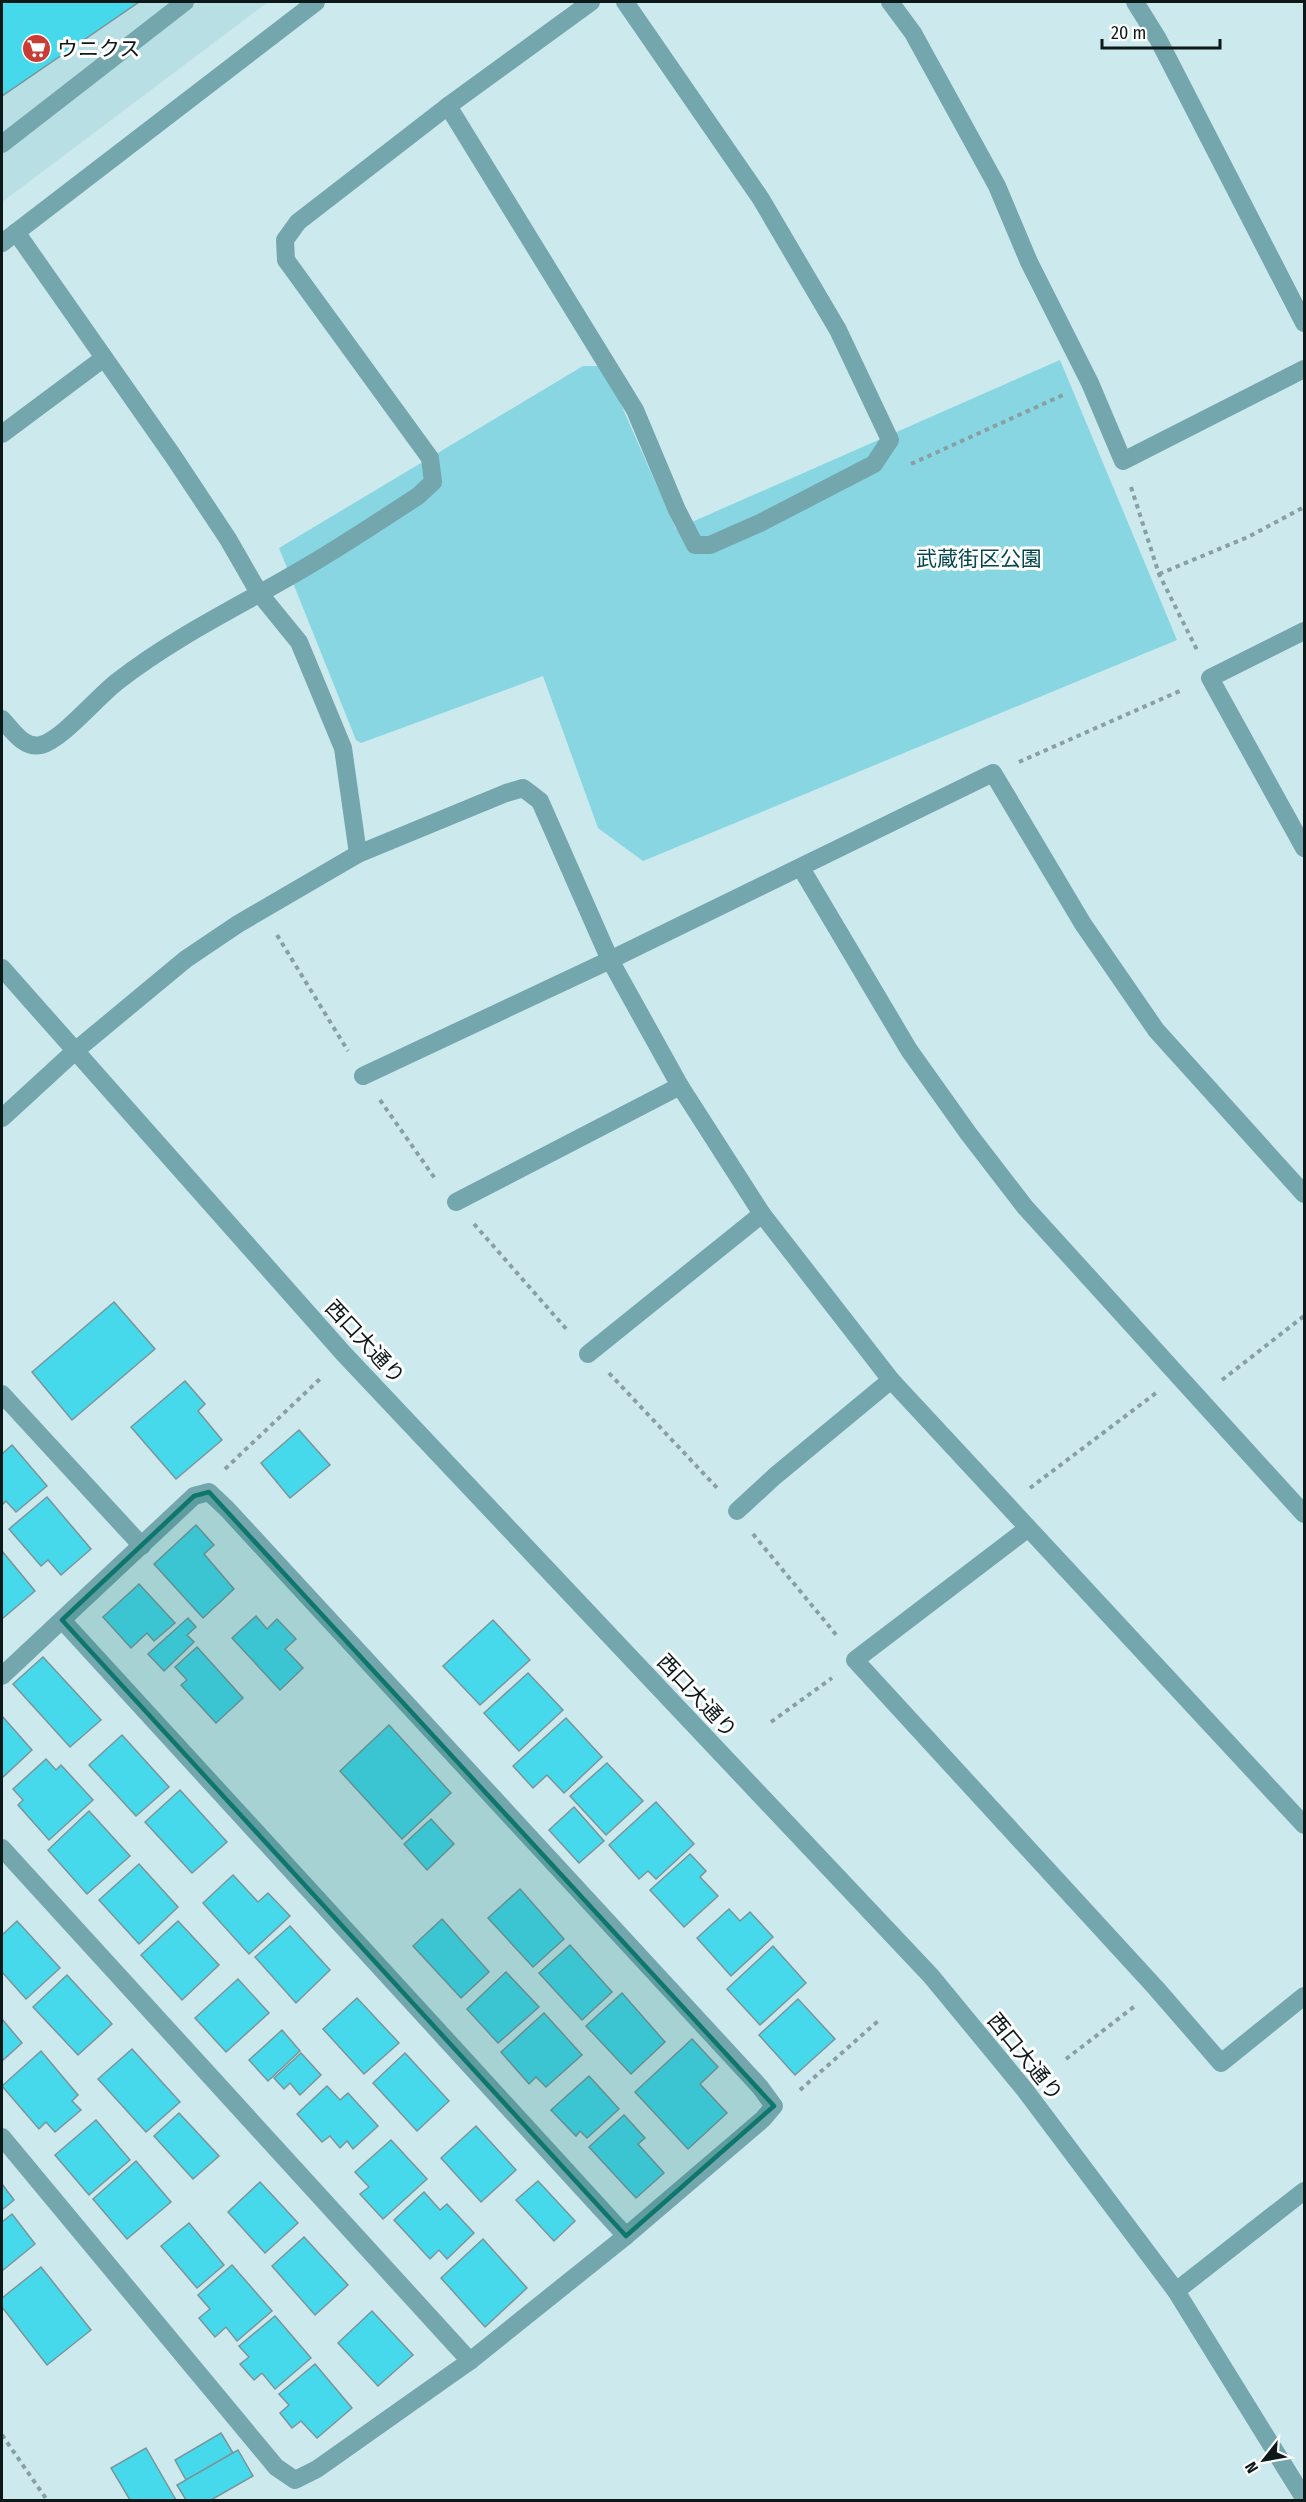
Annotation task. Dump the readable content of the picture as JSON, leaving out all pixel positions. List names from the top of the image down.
{
  "streets": {
    "street": ["西口大通り"]
  },
  "parks": ["武蔵街区公園"],
  "places": {
    "supermarket": ["ウニクス"]
  },
  "scale_bar": "20 m",
  "north": "bottom left"
}
